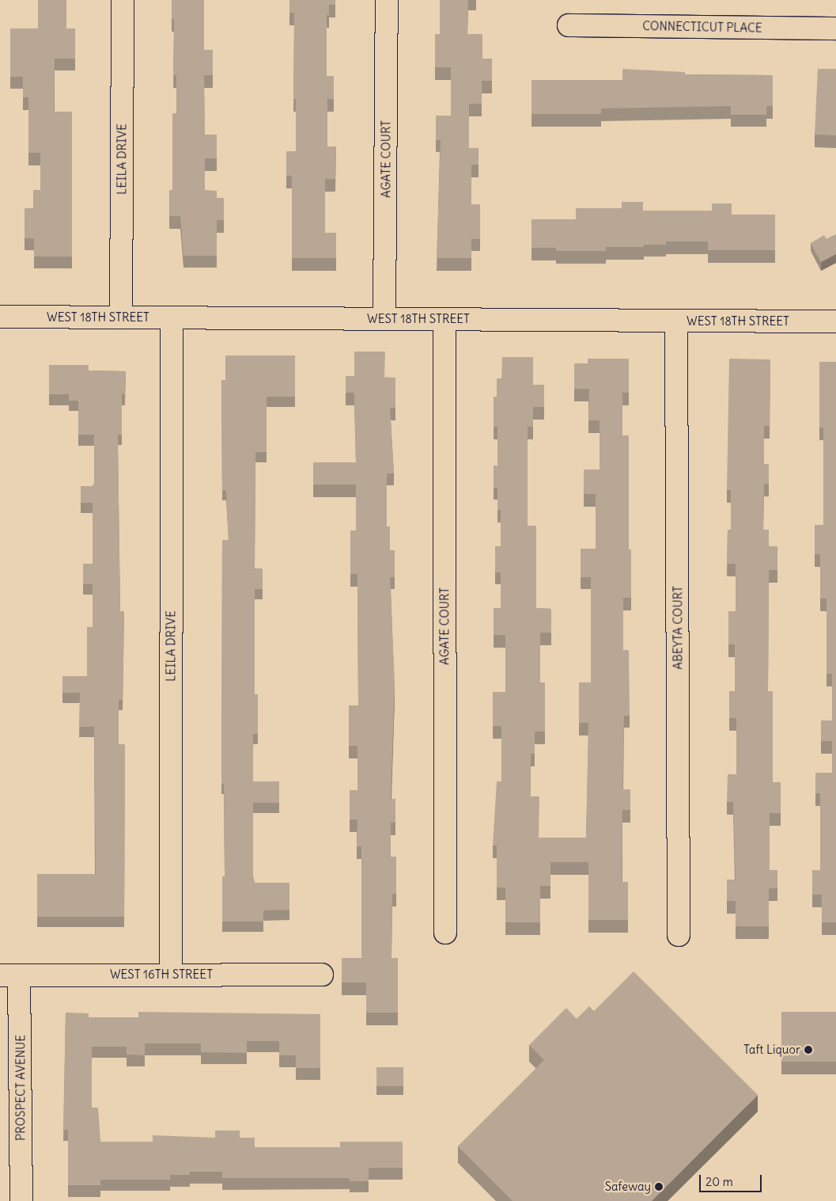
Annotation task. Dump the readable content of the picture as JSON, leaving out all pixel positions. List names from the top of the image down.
{
  "streets": {
    "street": [
      "CONNECTICUT PLACE",
      "LEILA DRIVE",
      "AGATE COURT",
      "WEST 18TH STREET",
      "ABEYTA COURT",
      "WEST 16TH STREET",
      "PROSPECT AVENUE"
    ]
  },
  "crossings": [
    ["LEILA DRIVE", "WEST 18TH STREET"],
    ["LEILA DRIVE", "WEST 16TH STREET"],
    ["AGATE COURT", "WEST 18TH STREET"],
    ["WEST 18TH STREET", "ABEYTA COURT"],
    ["WEST 16TH STREET", "PROSPECT AVENUE"]
  ],
  "places": ["Taft Liquor", "Safeway"],
  "scale_bar": "20 m"
}
